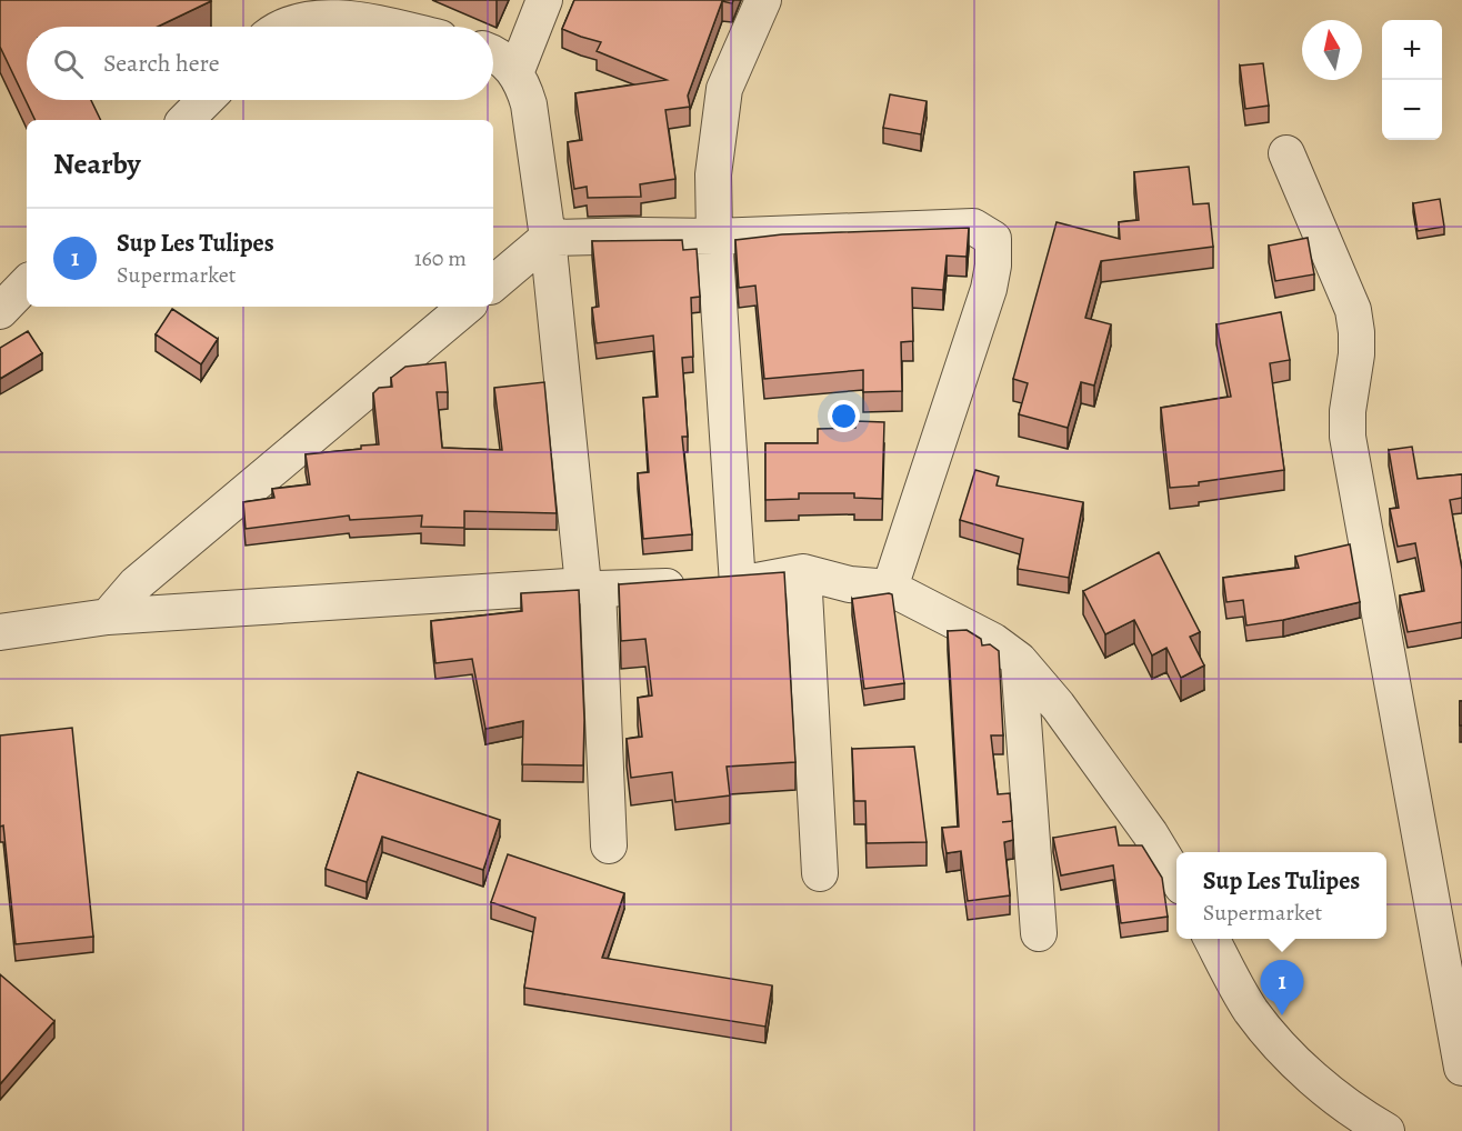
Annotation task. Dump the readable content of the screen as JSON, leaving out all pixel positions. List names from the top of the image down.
{
  "north": "top",
  "page": {
    "map_buttons": ["+", "−"],
    "search": "Search here",
    "heading": "Nearby",
    "list": [
      {
        "mark": "1",
        "name": "Sup Les Tulipes",
        "note": "Supermarket",
        "value": "160 m"
      }
    ],
    "popup": ["Sup Les Tulipes", "Supermarket"],
    "pins": "1"
  }
}
